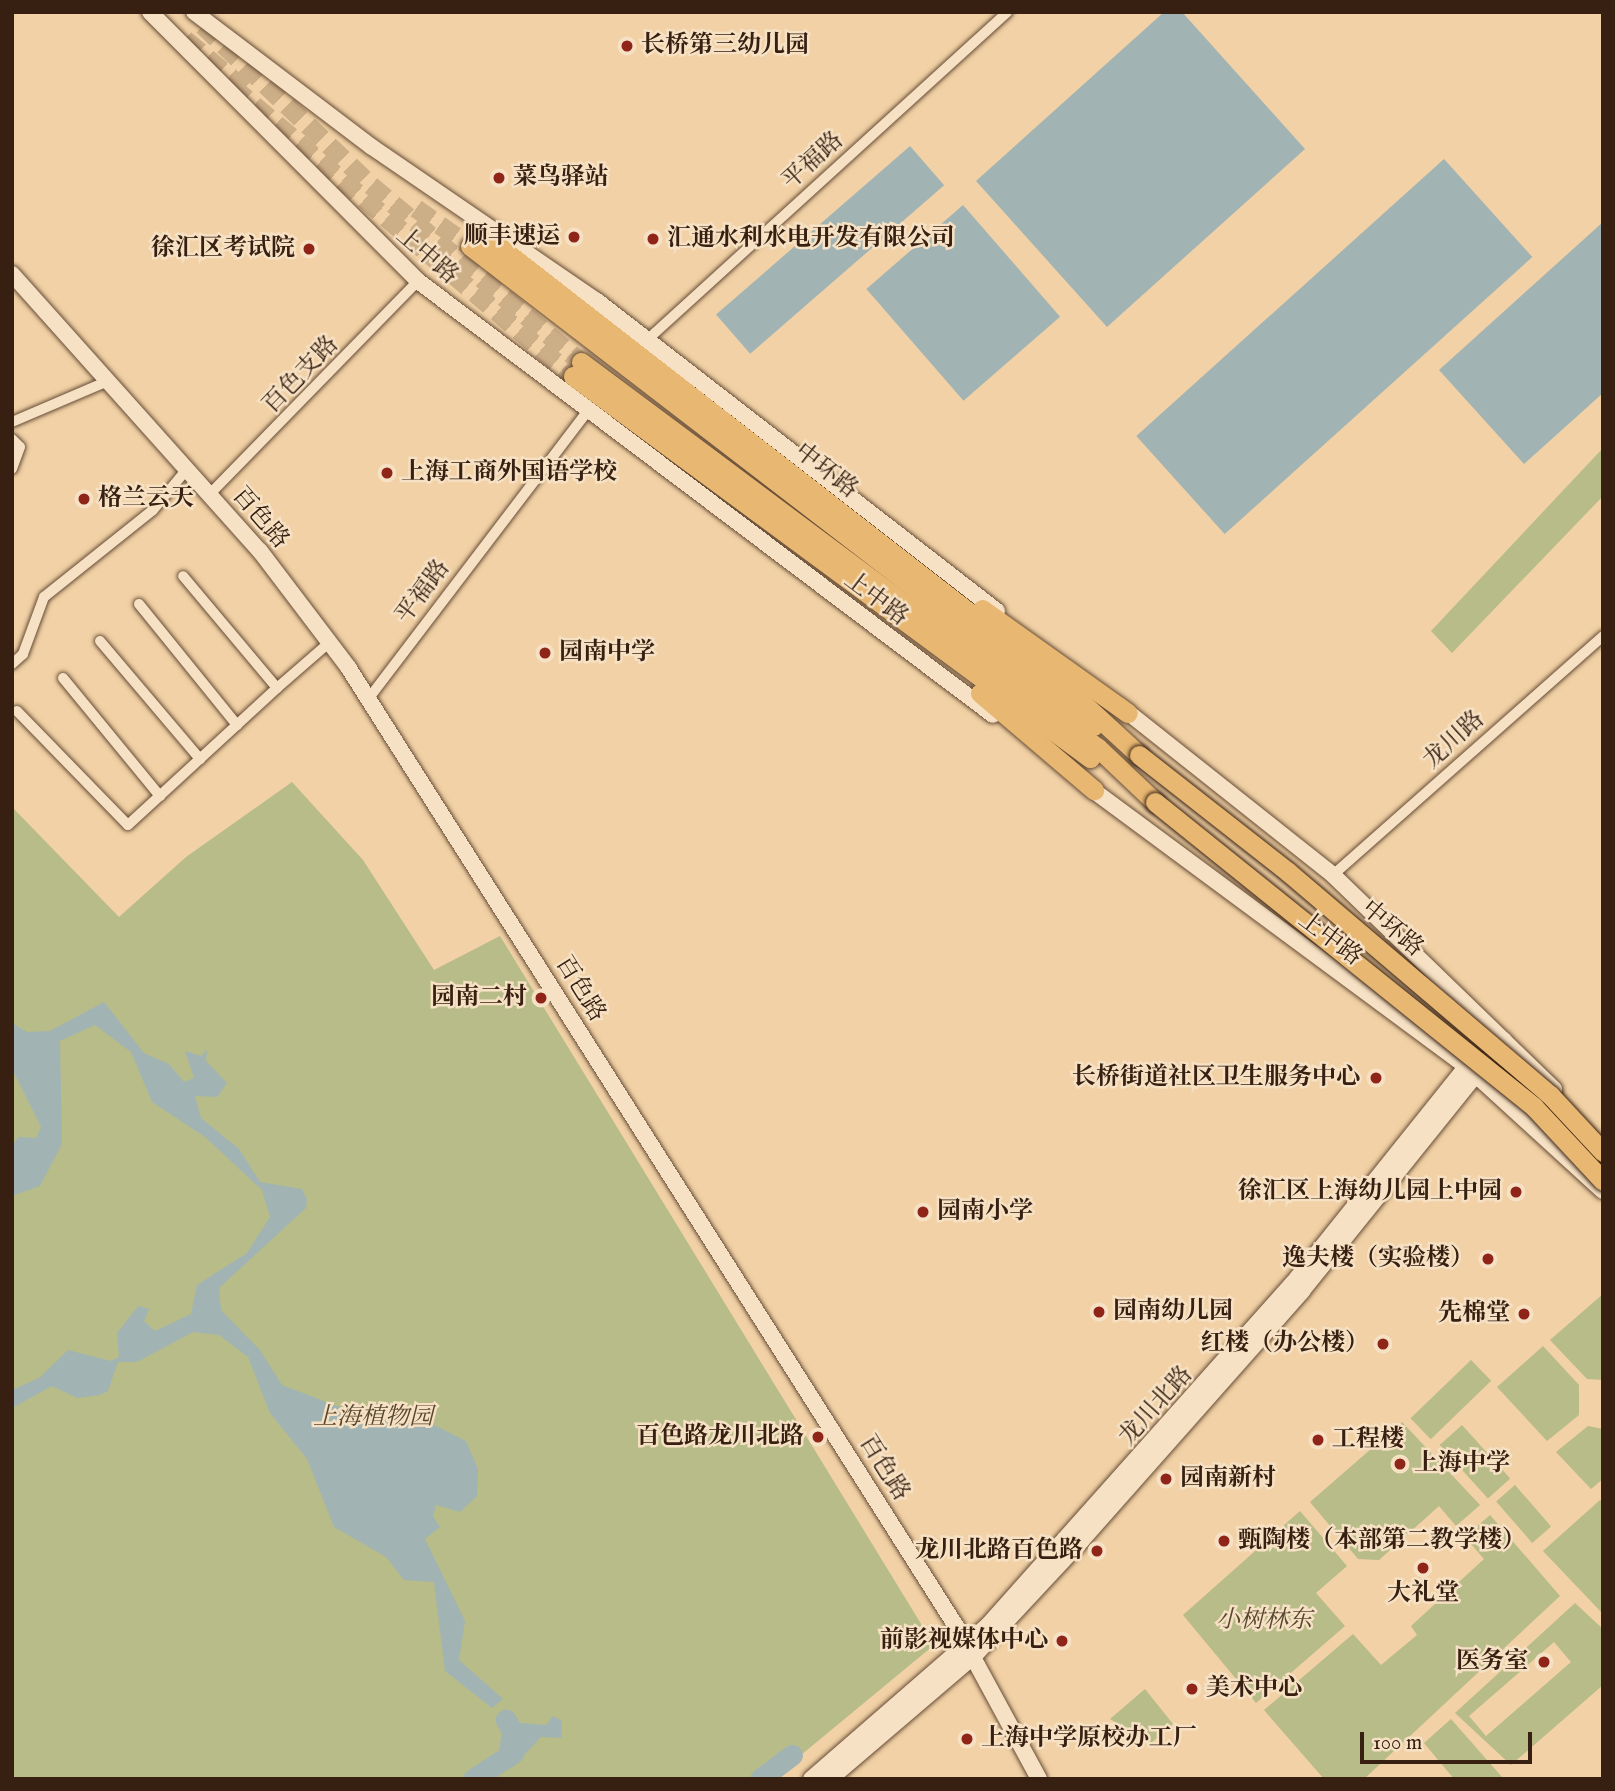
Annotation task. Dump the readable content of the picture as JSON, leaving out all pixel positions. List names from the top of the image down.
{
  "streets": {
    "highway": ["中环路"],
    "main road": ["上中路", "百色路", "龙川北路"],
    "street": ["平福路", "百色支路", "龙川路"]
  },
  "crossings": [
    ["平福路", "上中路"],
    ["平福路", "百色路"],
    ["上中路", "百色支路"],
    ["上中路", "龙川路"],
    ["上中路", "龙川北路"],
    ["百色支路", "百色路"],
    ["百色路", "龙川北路"]
  ],
  "parks": ["上海植物园", "小树林东"],
  "places": [
    "长桥第三幼儿园",
    "菜鸟驿站",
    "顺丰速运",
    "汇通水利水电开发有限公司",
    "徐汇区考试院",
    "上海工商外国语学校",
    "格兰云天",
    "园南中学",
    "园南二村",
    "长桥街道社区卫生服务中心",
    "徐汇区上海幼儿园上中园",
    "园南小学",
    "逸夫楼（实验楼）",
    "园南幼儿园",
    "先棉堂",
    "红楼（办公楼）",
    "百色路龙川北路",
    "工程楼",
    "上海中学",
    "园南新村",
    "甄陶楼（本部第二教学楼）",
    "龙川北路百色路",
    "大礼堂",
    "前影视媒体中心",
    "医务室",
    "美术中心",
    "上海中学原校办工厂"
  ],
  "scale_bar": "100 m"
}
